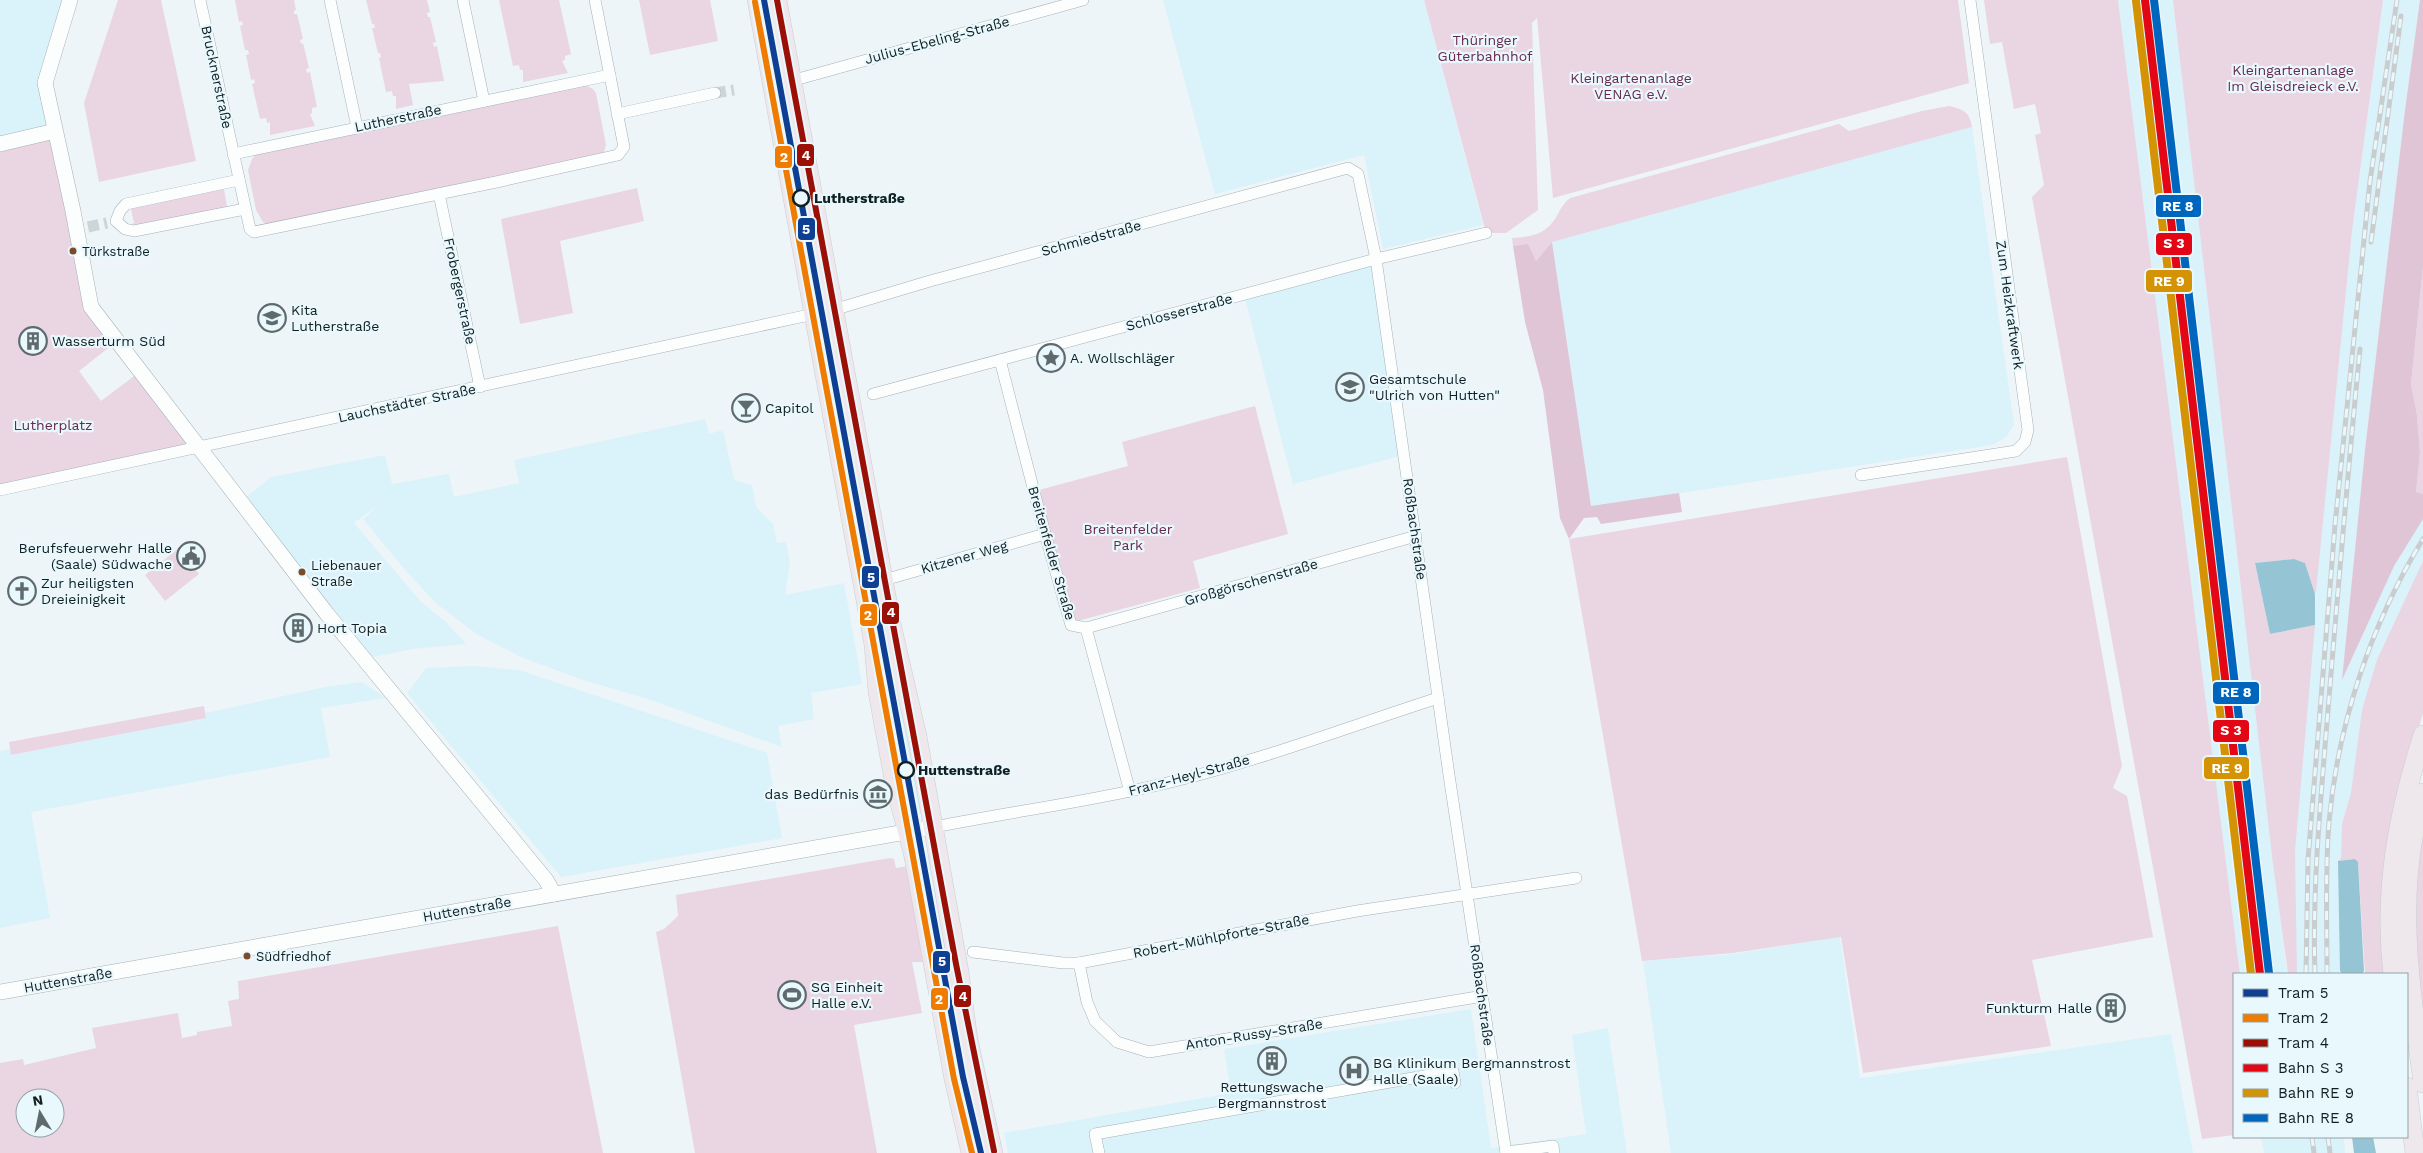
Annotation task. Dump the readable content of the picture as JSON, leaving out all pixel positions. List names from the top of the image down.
{
  "streets": {
    "street": [
      "Julius-Ebeling-Straße",
      "Brucknerstraße",
      "Lutherstraße",
      "Schmiedstraße",
      "Frobergerstraße",
      "Zum Heizkraftwerk",
      "Schlosserstraße",
      "Lauchstädter Straße",
      "Roßbachstraße",
      "Breitenfelder Straße",
      "Kitzener Weg",
      "Großgörschenstraße",
      "Franz-Heyl-Straße",
      "Huttenstraße",
      "Robert-Mühlpforte-Straße",
      "Anton-Russy-Straße"
    ]
  },
  "crossings": [
    ["Brucknerstraße", "Lutherstraße"],
    ["Schmiedstraße", "Roßbachstraße"],
    ["Frobergerstraße", "Lauchstädter Straße"],
    ["Schlosserstraße", "Roßbachstraße"],
    ["Schlosserstraße", "Breitenfelder Straße"],
    ["Roßbachstraße", "Großgörschenstraße"],
    ["Roßbachstraße", "Franz-Heyl-Straße"],
    ["Roßbachstraße", "Robert-Mühlpforte-Straße"],
    ["Roßbachstraße", "Anton-Russy-Straße"],
    ["Breitenfelder Straße", "Kitzener Weg"],
    ["Breitenfelder Straße", "Großgörschenstraße"],
    ["Breitenfelder Straße", "Franz-Heyl-Straße"],
    ["Franz-Heyl-Straße", "Huttenstraße"],
    ["Robert-Mühlpforte-Straße", "Anton-Russy-Straße"]
  ],
  "parks": [
    "Thüringer Güterbahnhof",
    "Kleingartenanlage Im Gleisdreieck e.V.",
    "Kleingartenanlage VENAG e.V.",
    "Lutherplatz",
    "Breitenfelder Park"
  ],
  "places": {
    "other": [
      "Lutherstraße",
      "Türkstraße",
      "Liebenauer Straße",
      "Huttenstraße",
      "Südfriedhof"
    ],
    "school or university": ["Kita Lutherstraße", "Gesamtschule \"Ulrich von Hutten\""],
    "building": [
      "Wasserturm Süd",
      "Hort Topia",
      "Funkturm Halle",
      "Rettungswache Bergmannstrost"
    ],
    "place": ["A. Wollschläger"],
    "bar": ["Capitol"],
    "public building": ["Berufsfeuerwehr Halle (Saale) Südwache"],
    "church": ["Zur heiligsten Dreieinigkeit"],
    "museum": ["das Bedürfnis"],
    "sports": ["SG Einheit Halle e.V."],
    "hospital": ["BG Klinikum Bergmannstrost Halle (Saale)"]
  },
  "lines": ["tram line 5", "tram line 4", "tram line 2"],
  "legend": [
    "Tram 5",
    "Tram 2",
    "Tram 4",
    "Bahn S 3",
    "Bahn RE 9",
    "Bahn RE 8"
  ],
  "north": "top"
}
